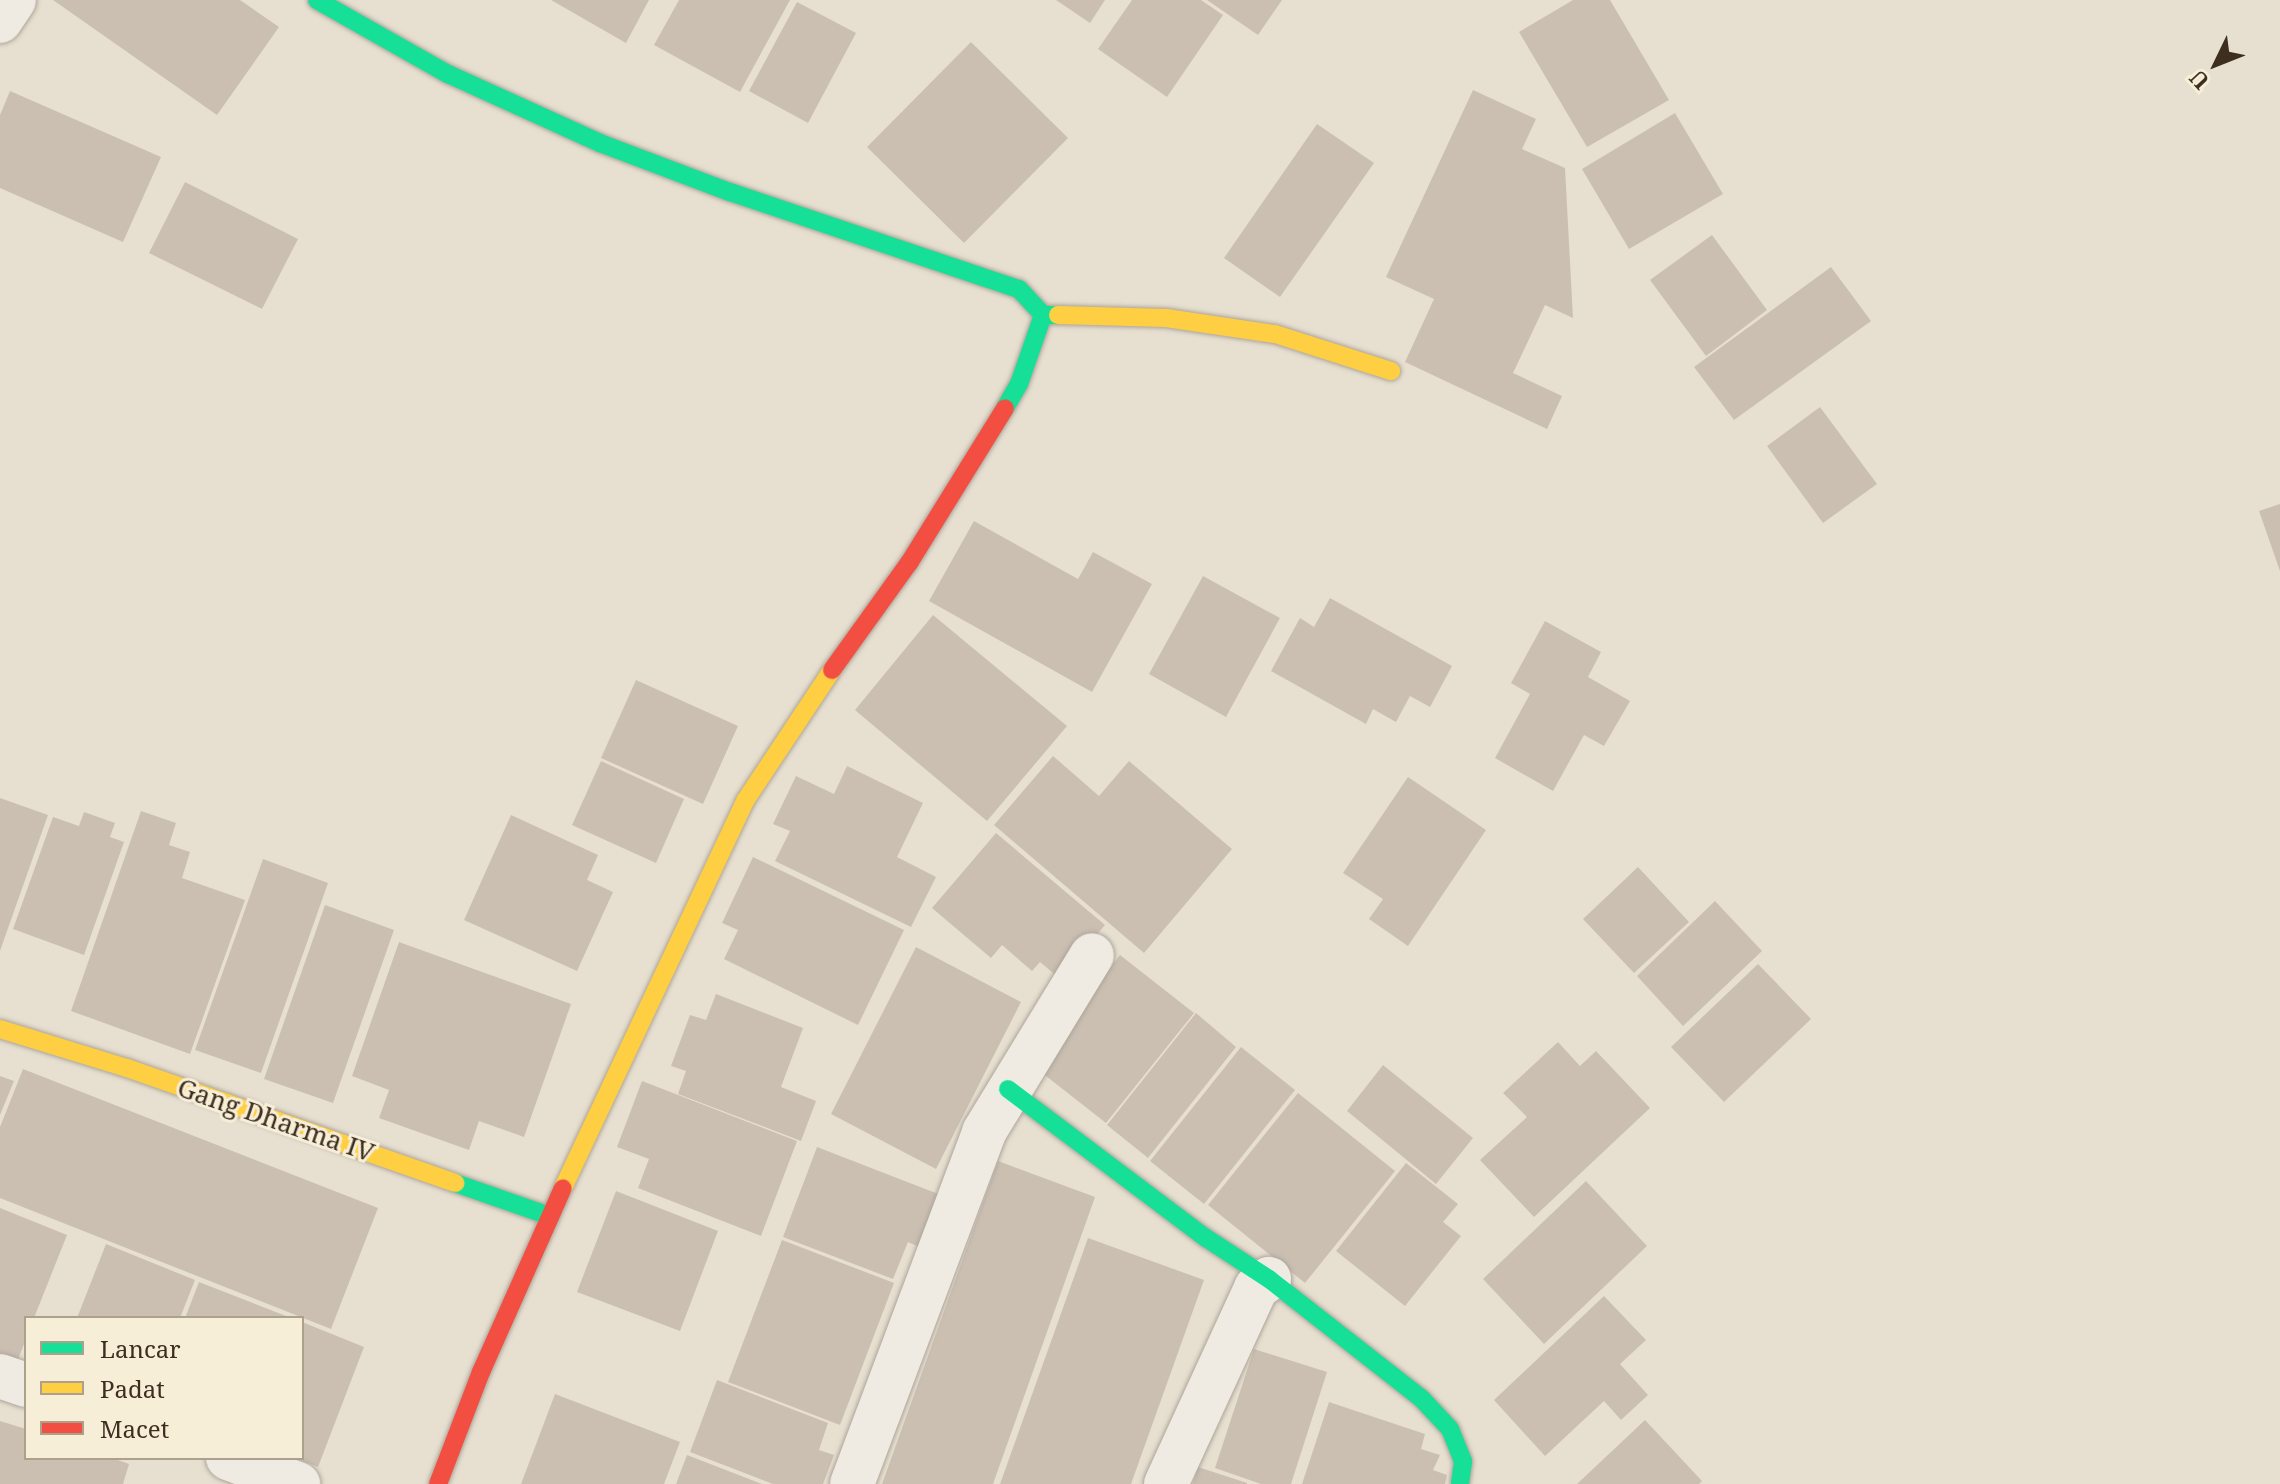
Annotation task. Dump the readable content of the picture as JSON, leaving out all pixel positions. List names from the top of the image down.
{
  "streets": {
    "street": ["Gang Dharma IV"]
  },
  "legend": ["Lancar", "Padat", "Macet"],
  "north": "bottom left"
}
